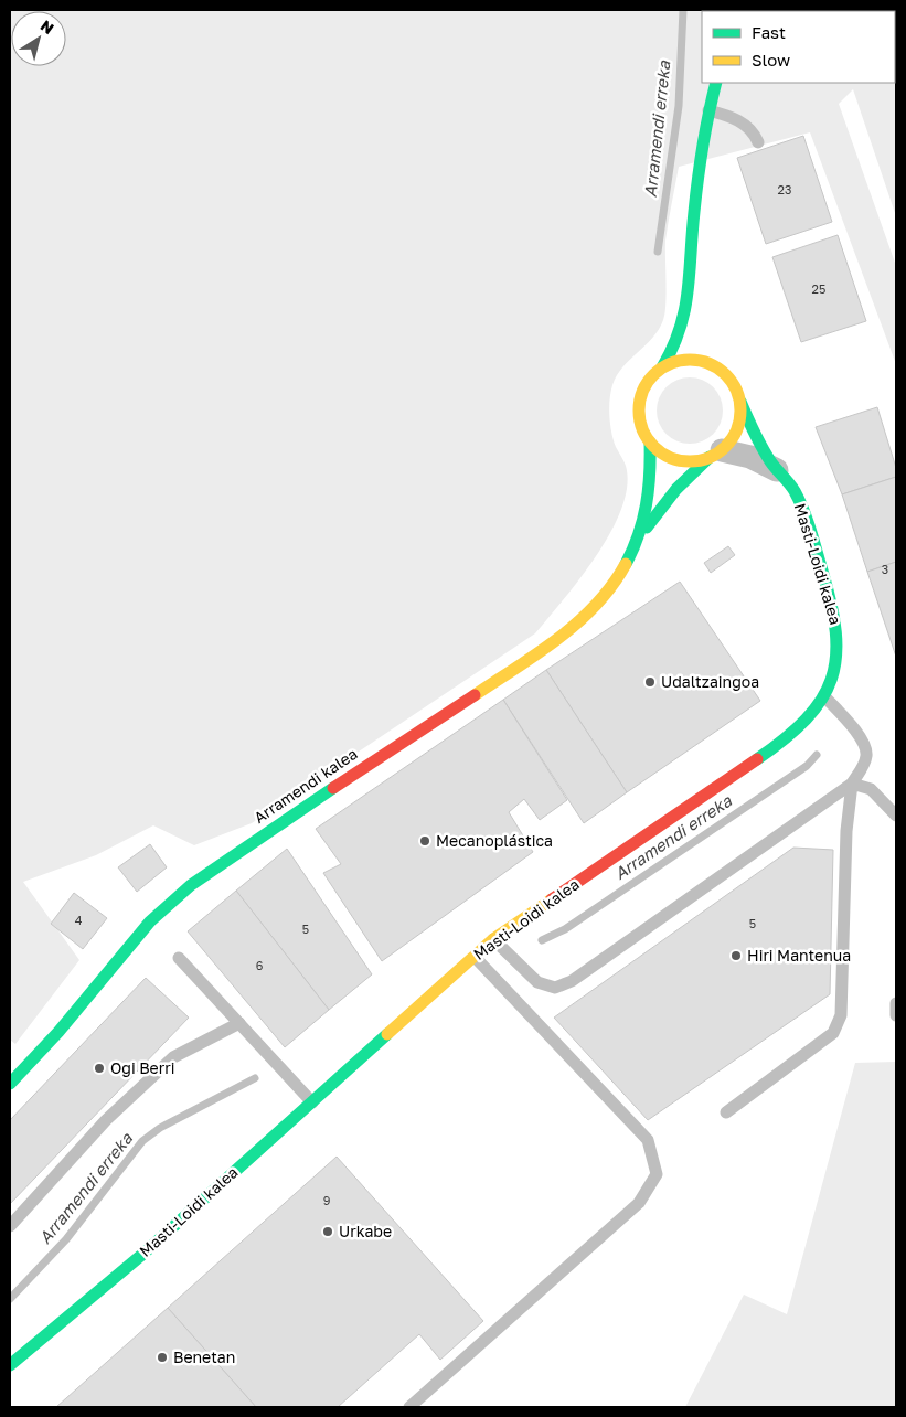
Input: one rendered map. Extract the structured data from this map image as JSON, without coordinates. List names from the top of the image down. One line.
{"streets":{"street":["Masti-Loidi kalea","Arramendi kalea"]},"crossings":[["Masti-Loidi kalea","Arramendi kalea"]],"water":["Arramendi erreka"],"places":["Udaltzaingoa","Mecanoplástica","Hiri Mantenua","Ogi Berri","Urkabe","Benetan"],"house_numbers":["23","25","3","4","5","5","6","9"],"legend":["Fast","Slow"],"north":"top right"}
